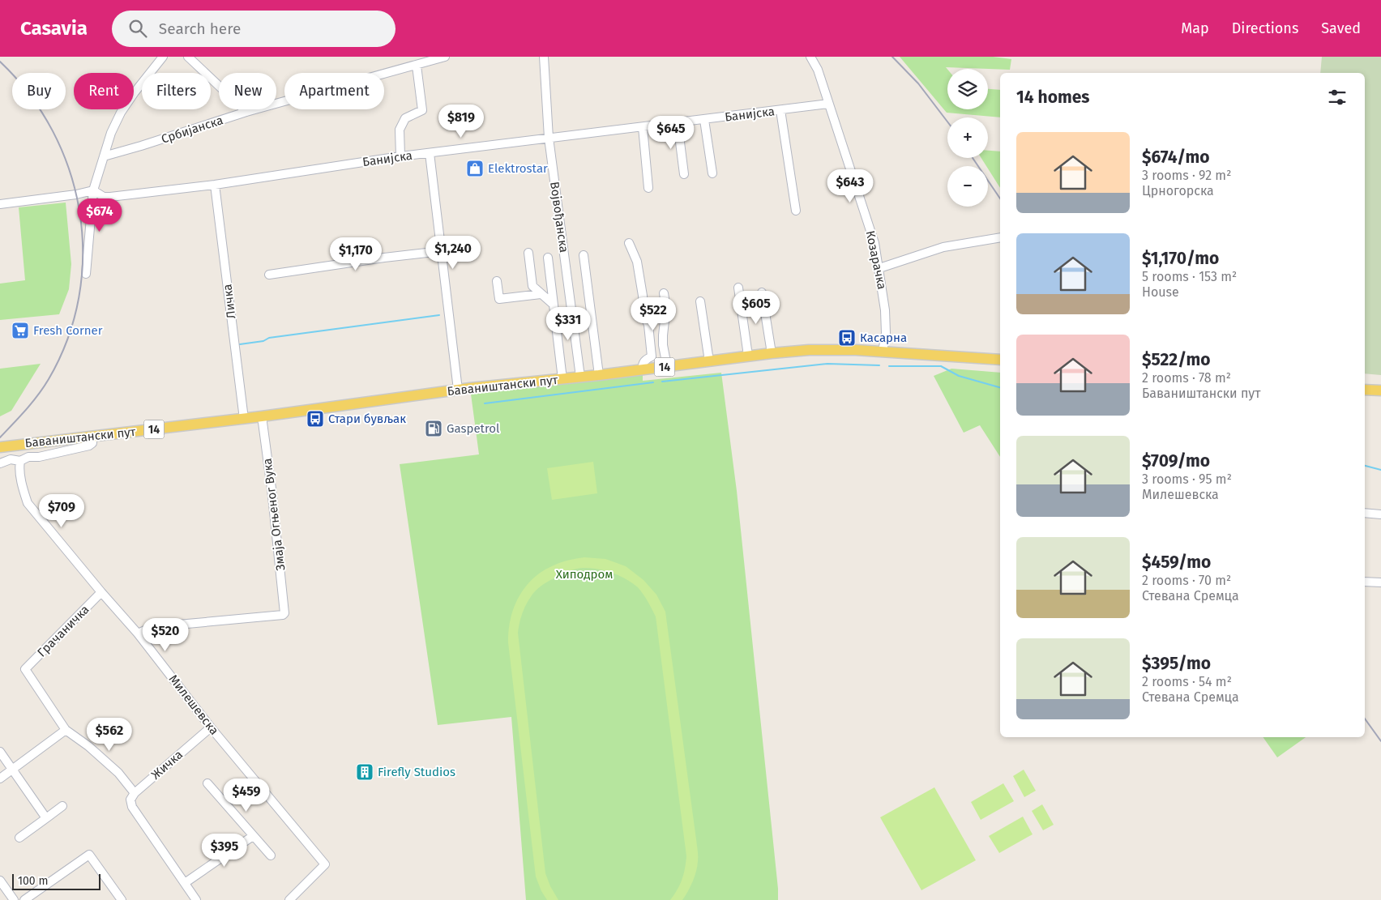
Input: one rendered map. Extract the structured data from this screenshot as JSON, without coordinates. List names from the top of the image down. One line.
{"streets":{"main road":["14","Баваништански пут"],"street":["Банијска","Србијанска","Војвођанска","Козарачка","Личка","Змаја Огњеног Вука","Грачаничка","Милешевска","Жичка"]},"crossings":[["Банијска","Војвођанска"],["Банијска","Козарачка"],["Банијска","Личка"],["Војвођанска","Баваништански пут"],["Козарачка","Баваништански пут"],["Личка","Баваништански пут"],["Баваништански пут","Змаја Огњеног Вука"],["Змаја Огњеног Вука","Милешевска"],["Грачаничка","Милешевска"],["Милешевска","Жичка"]],"parks":["Хиподром"],"places":{"shop":["Elektrostar"],"supermarket":["Fresh Corner"],"bus stop":["Касарна","Стари бувљак"],"fuel station":["Gaspetrol"],"building":["Firefly Studios"]},"scale_bar":"100 m","page":{"header":"Casavia","search":"Search here","nav":["Map","Directions","Saved"],"map_buttons":["+","−"],"chip":["Buy","Rent","Filters","New","Apartment"],"heading":"14 homes","price":["$819","$645","$643","$674","$1,240","$1,170","$605","$522","$331","$709","$520","$562","$459","$395"],"list":[{"name":"$674/mo","note":"3 rooms · 92 m² · Црногорска"},{"name":"$1,170/mo","note":"5 rooms · 153 m² · House"},{"name":"$522/mo","note":"2 rooms · 78 m² · Баваништански пут"},{"name":"$709/mo","note":"3 rooms · 95 m² · Милешевска"},{"name":"$459/mo","note":"2 rooms · 70 m² · Стевана Сремца"},{"name":"$395/mo","note":"2 rooms · 54 m² · Стевана Сремца"}],"scale":"100 m"}}
